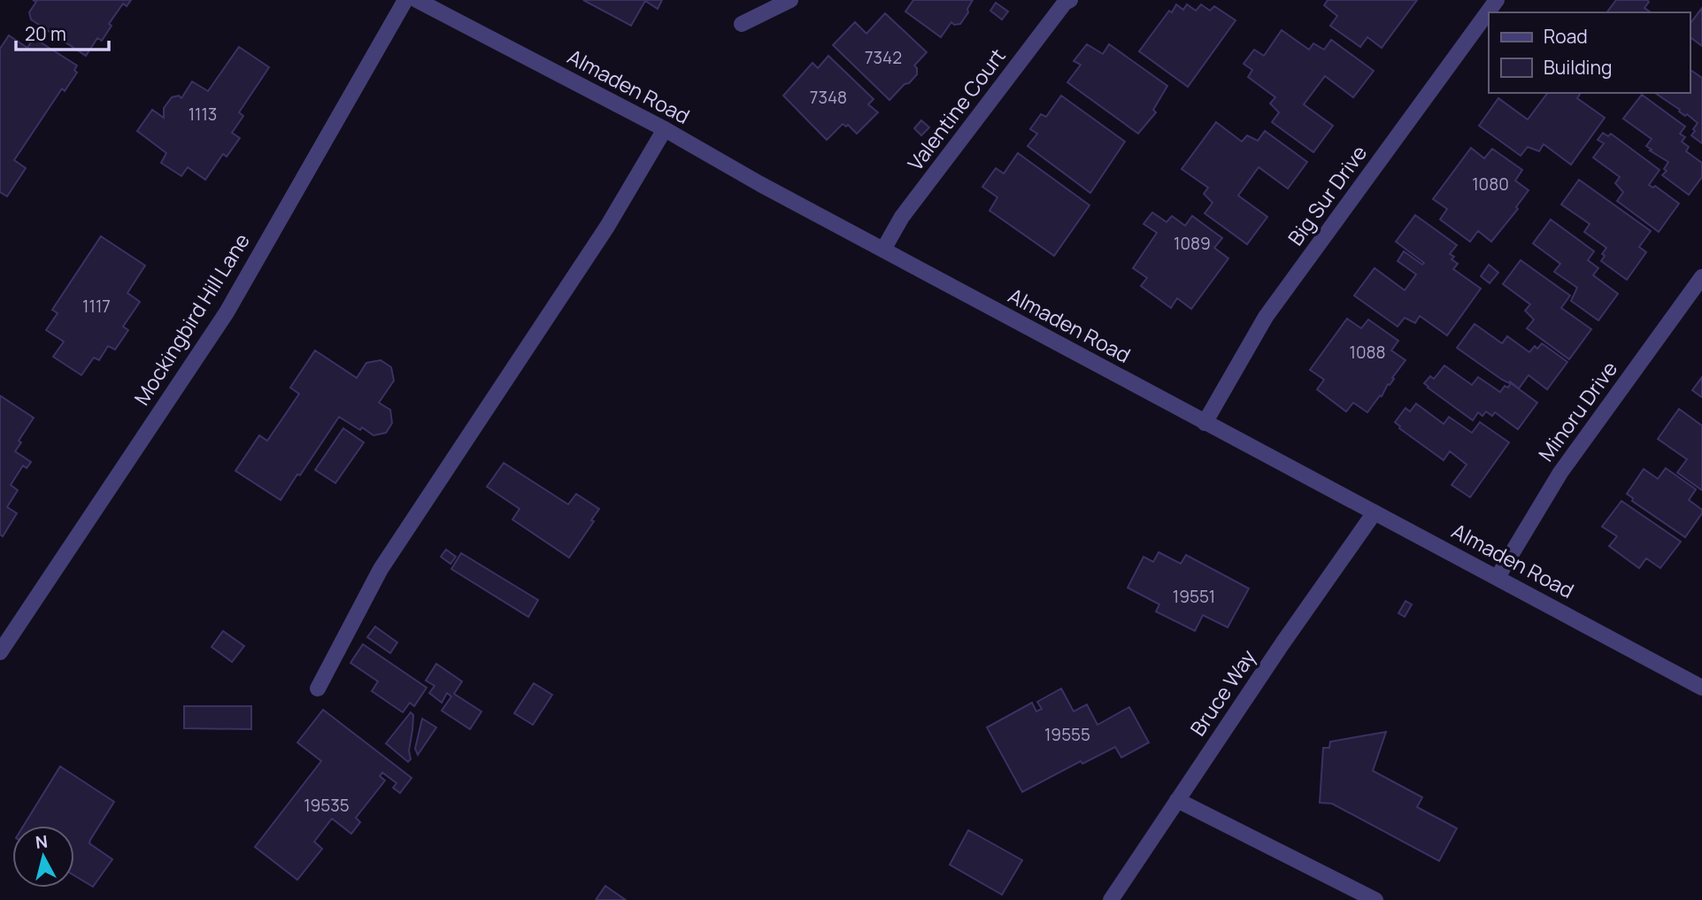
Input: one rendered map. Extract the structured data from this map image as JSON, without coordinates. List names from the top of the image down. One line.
{"streets":{"street":["Almaden Road","Valentine Court","Big Sur Drive","Mockingbird Hill Lane","Minoru Drive","Bruce Way"]},"crossings":[["Almaden Road","Valentine Court"],["Almaden Road","Big Sur Drive"],["Almaden Road","Minoru Drive"],["Almaden Road","Bruce Way"]],"house_numbers":["7342","7348","1113","1080","1089","1117","1088","19551","19555","19535"],"legend":["Road","Building"],"scale_bar":"20 m","north":"top"}
